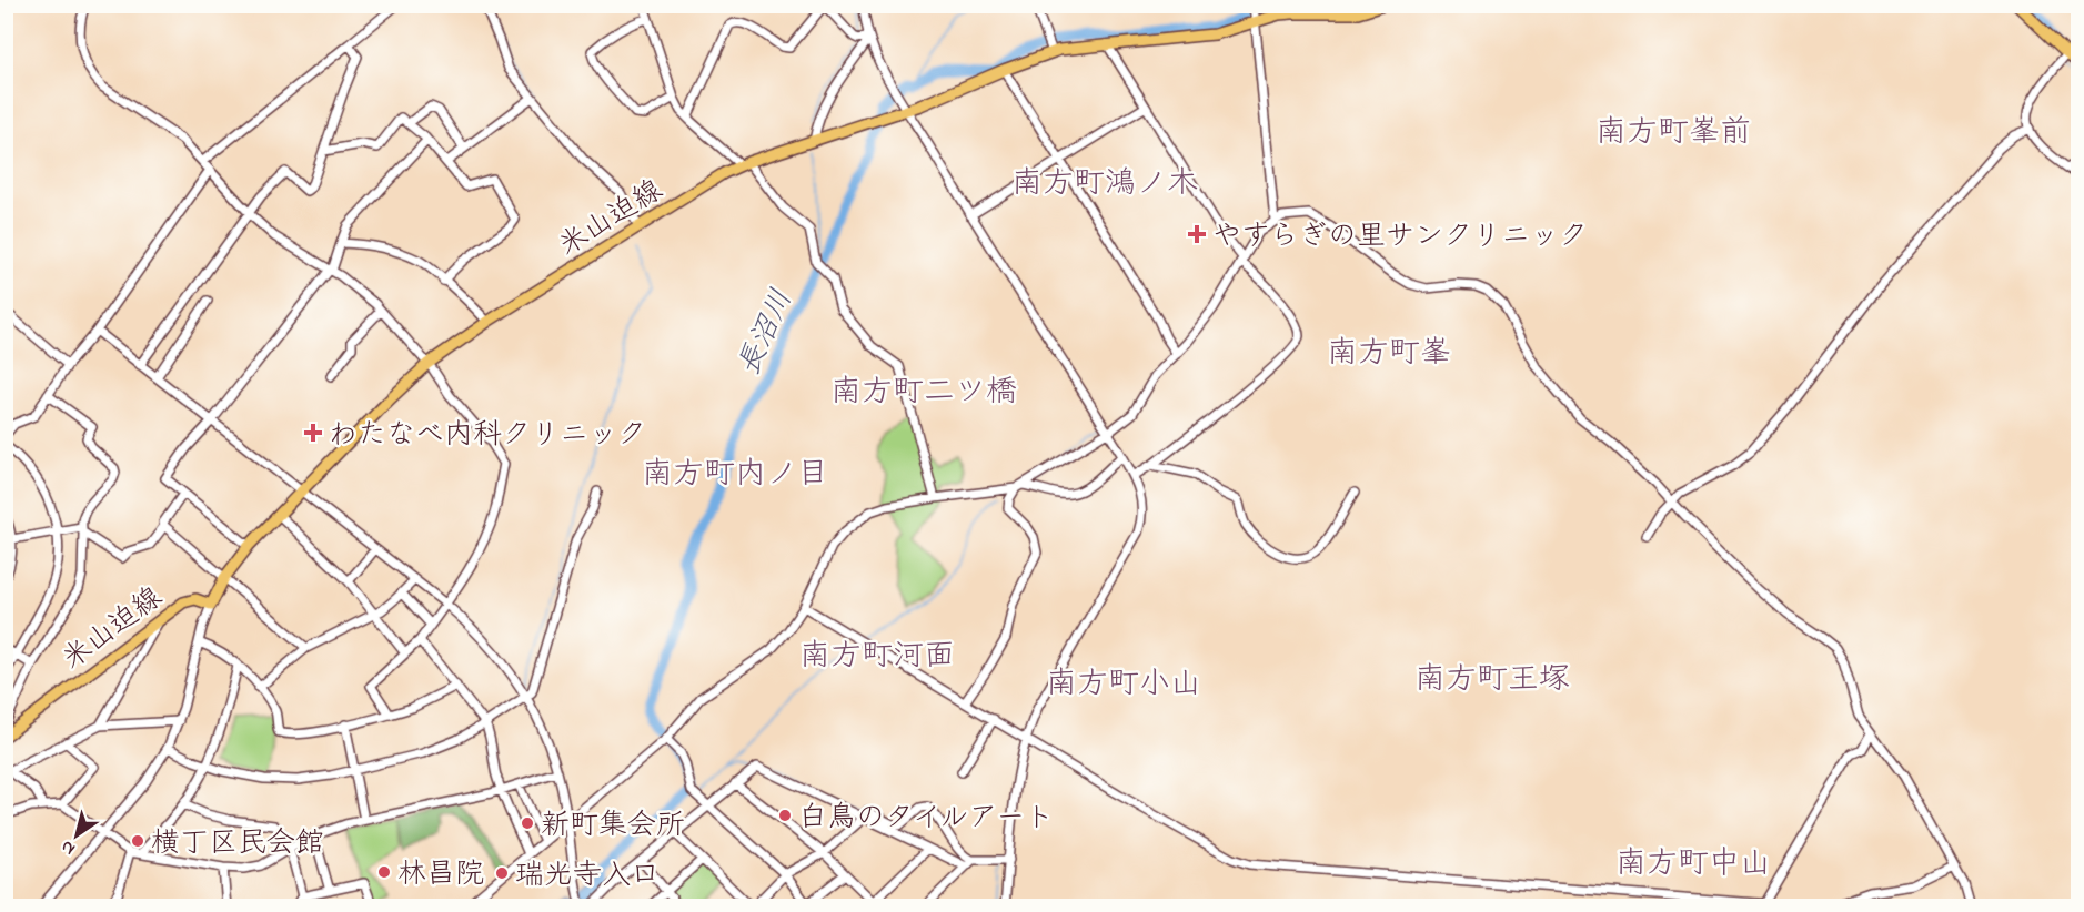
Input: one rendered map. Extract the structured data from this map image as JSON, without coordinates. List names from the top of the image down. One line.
{"streets":{"main road":["米山迫線"]},"districts":["南方町峯前","南方町鴻ノ木","南方町峯","南方町二ツ橋","南方町内ノ目","南方町河面","南方町王塚","南方町小山","南方町中山"],"water":["長沼川"],"places":{"health":["やすらぎの里サンクリニック","わたなべ内科クリニック"],"other":["白鳥のタイルアート","新町集会所","横丁区民会館","林昌院","瑞光寺入口"]},"north":"bottom left"}
